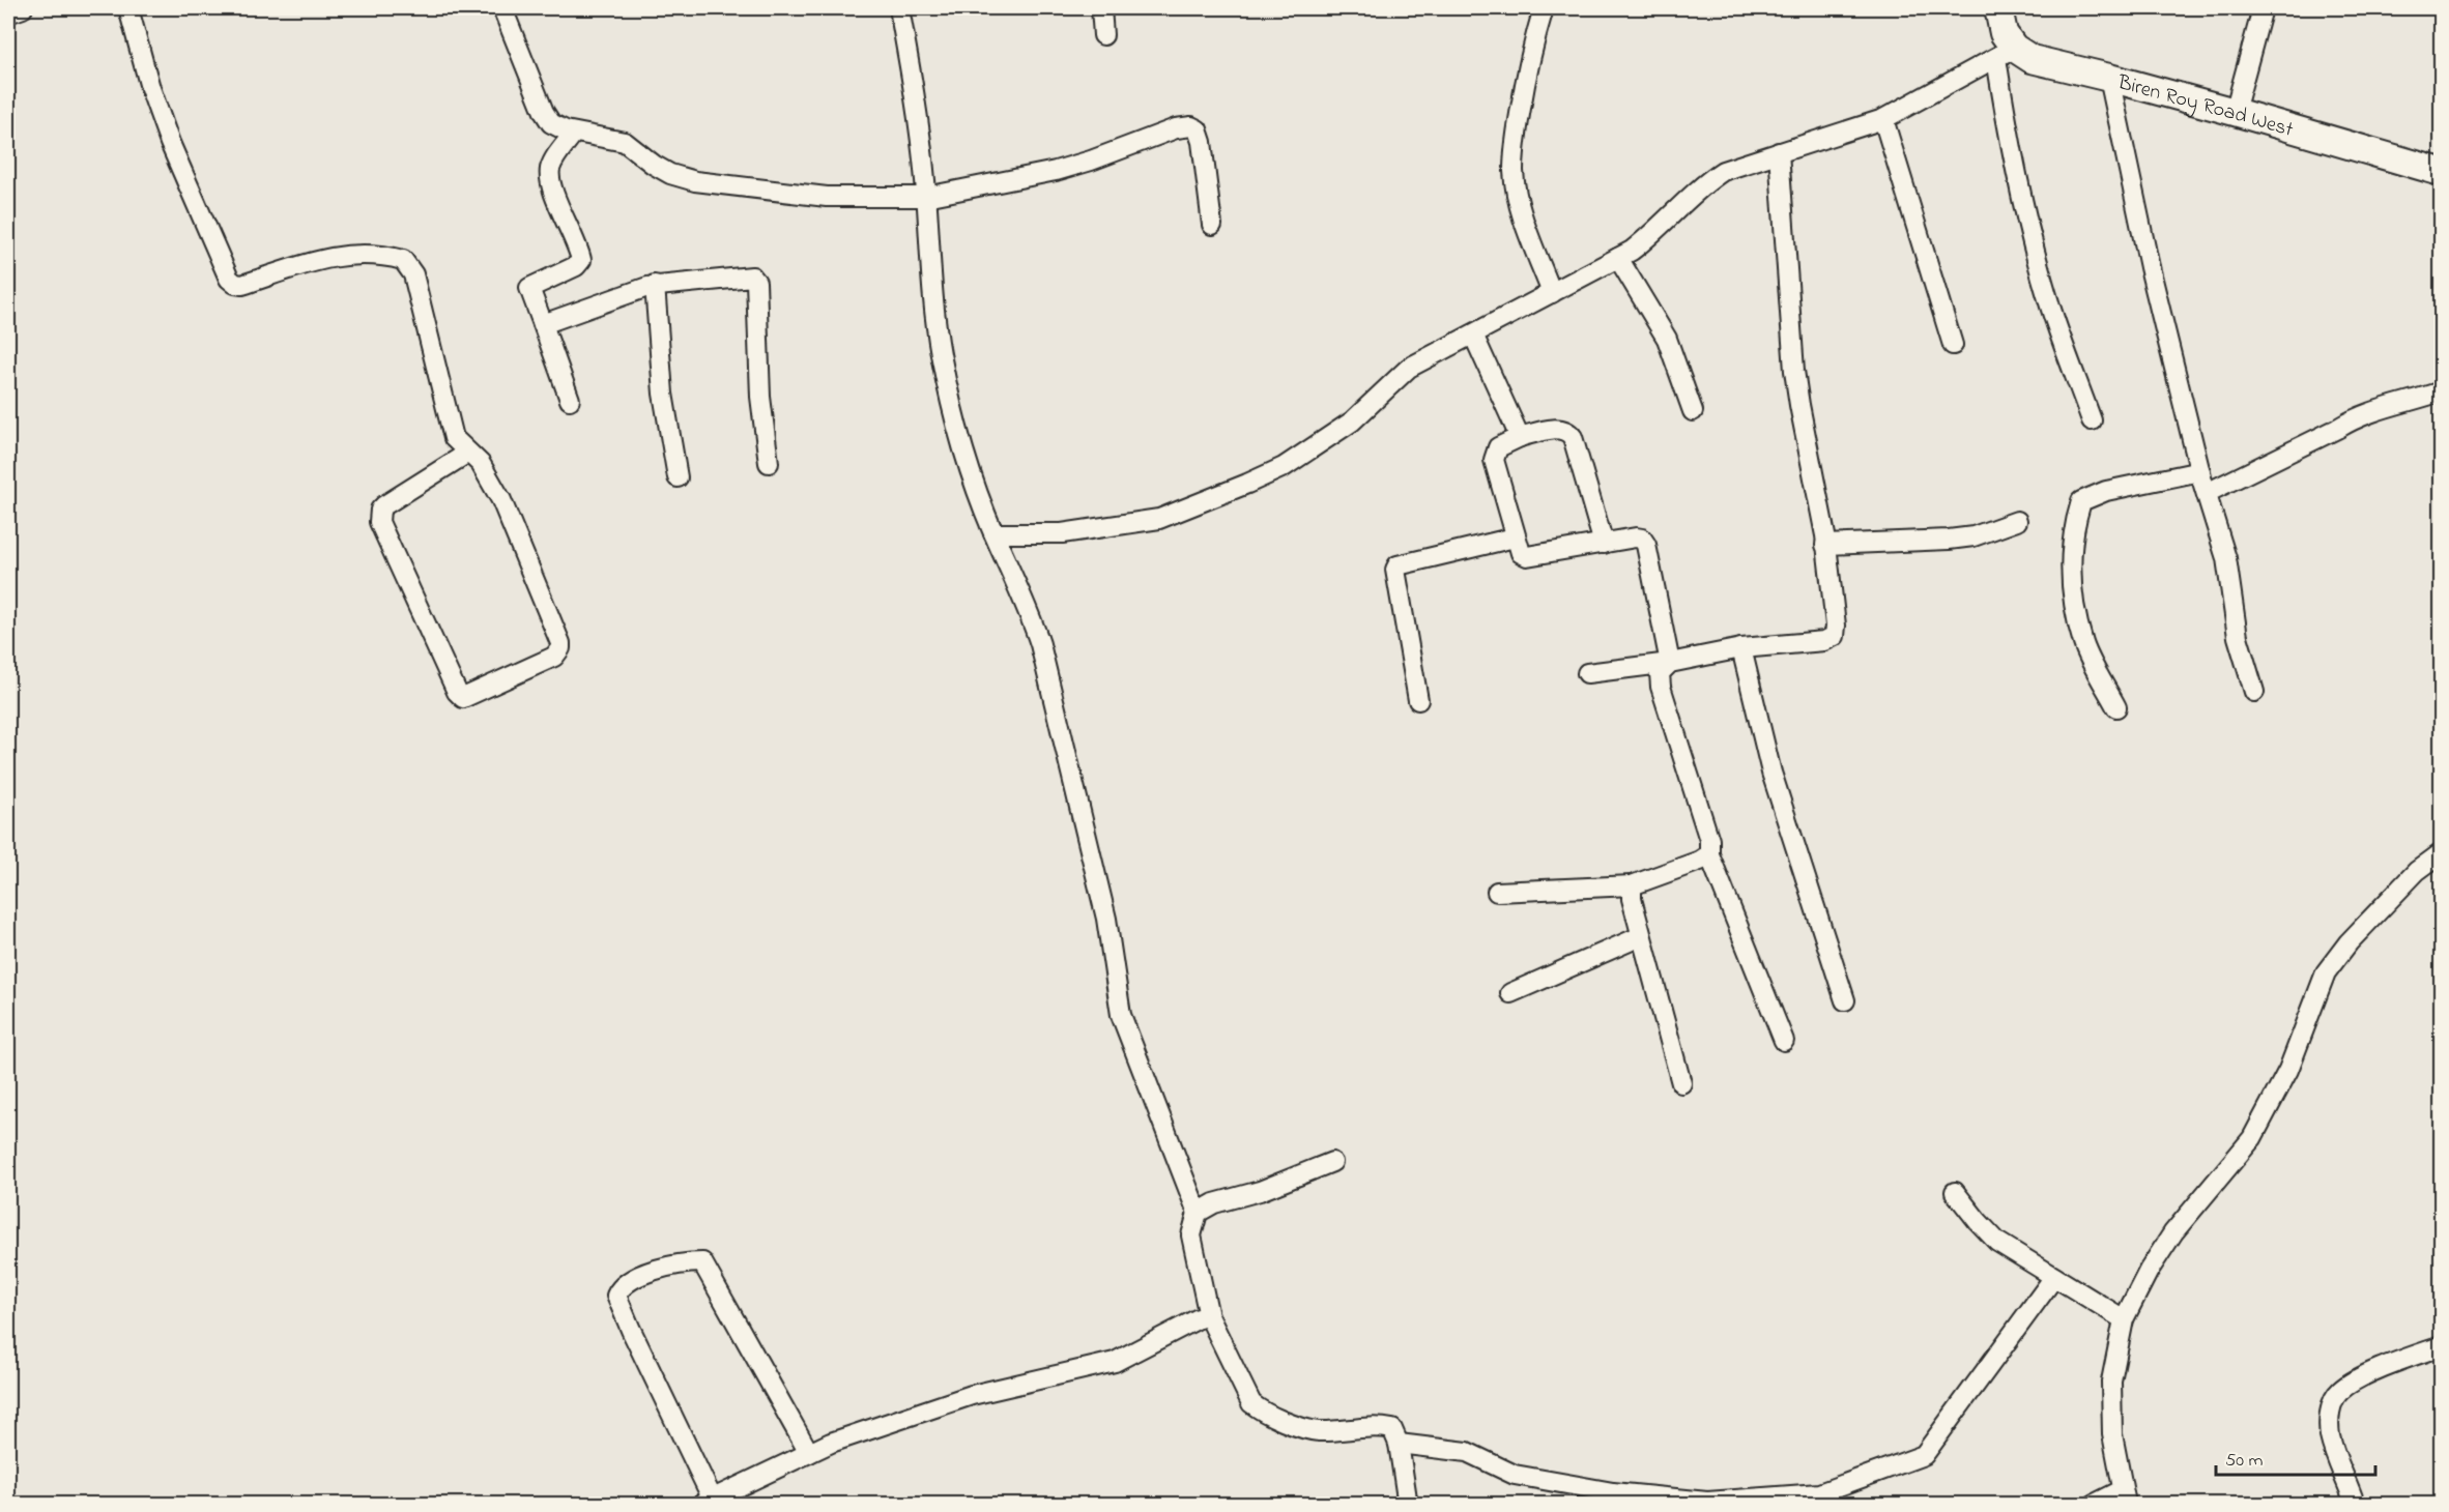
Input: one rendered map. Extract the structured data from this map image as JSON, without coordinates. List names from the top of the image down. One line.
{"streets":{"main road":["Biren Roy Road West"]},"scale_bar":"50 m"}
